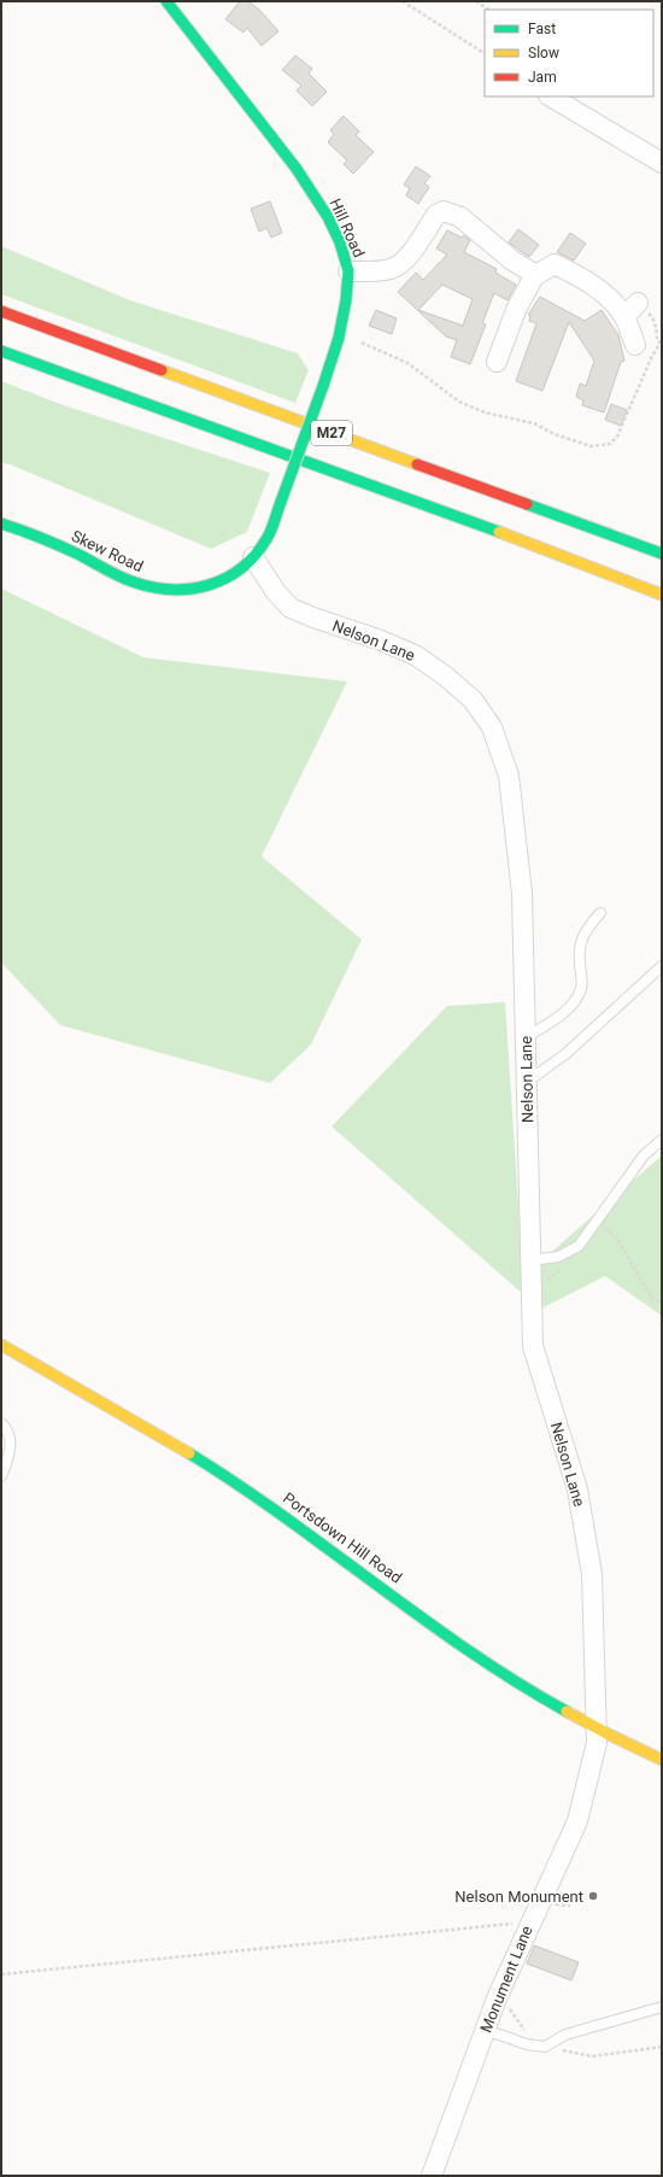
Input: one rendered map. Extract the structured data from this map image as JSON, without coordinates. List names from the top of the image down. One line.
{"streets":{"main road":["Hill Road","M27","Skew Road","Portsdown Hill Road"],"street":["Nelson Lane","Monument Lane"]},"crossings":[["Hill Road","Skew Road"],["Hill Road","Nelson Lane"],["Skew Road","Nelson Lane"],["Nelson Lane","Portsdown Hill Road"],["Nelson Lane","Monument Lane"],["Portsdown Hill Road","Monument Lane"]],"places":["Nelson Monument"],"legend":["Fast","Slow","Jam"]}
